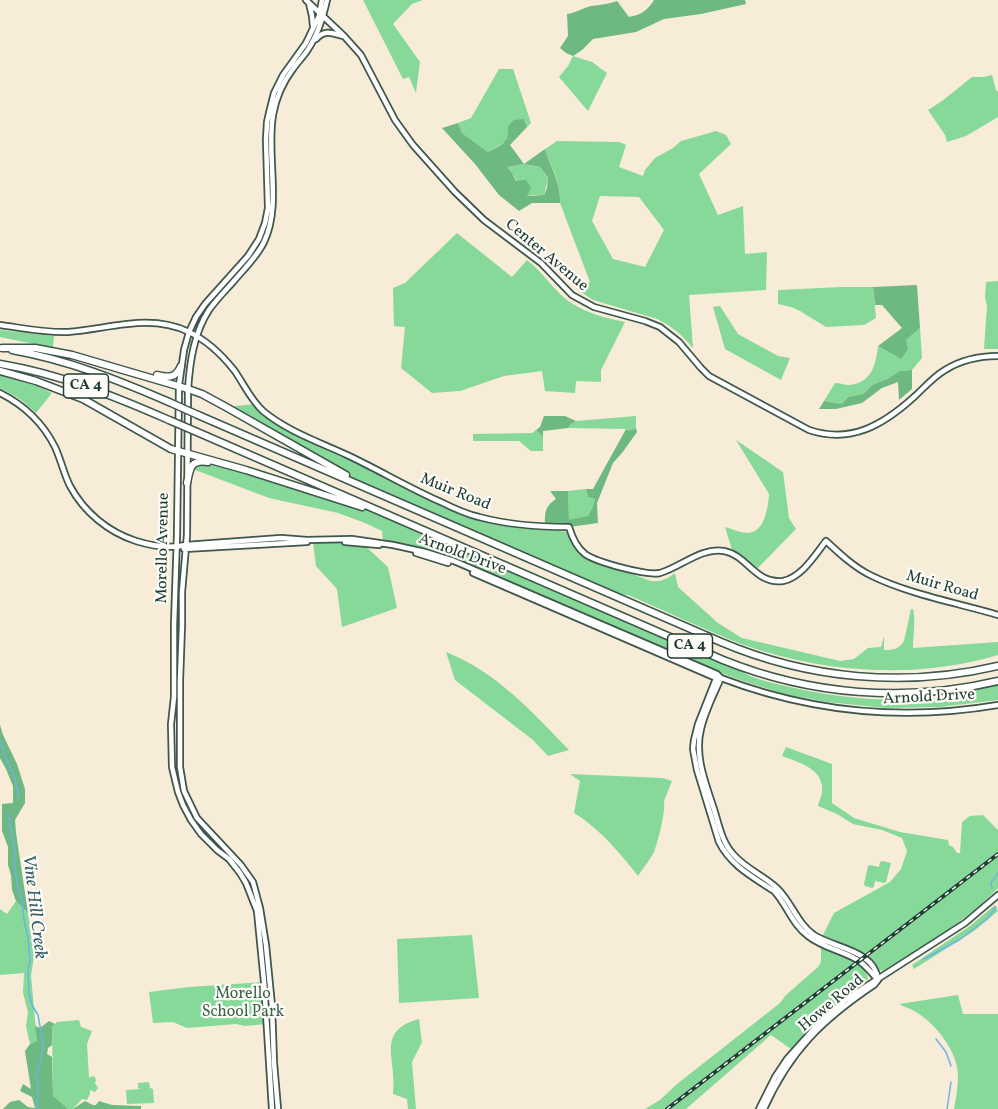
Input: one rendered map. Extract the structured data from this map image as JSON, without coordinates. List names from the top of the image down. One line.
{"streets":{"highway":["CA 4"],"street":["Center Avenue","Muir Road","Morello Avenue","Arnold Drive","Howe Road"]},"crossings":[["Center Avenue","Morello Avenue"],["Muir Road","Morello Avenue"],["Morello Avenue","Arnold Drive"]],"water":["Vine Hill Creek"],"parks":["Morello School Park"]}
